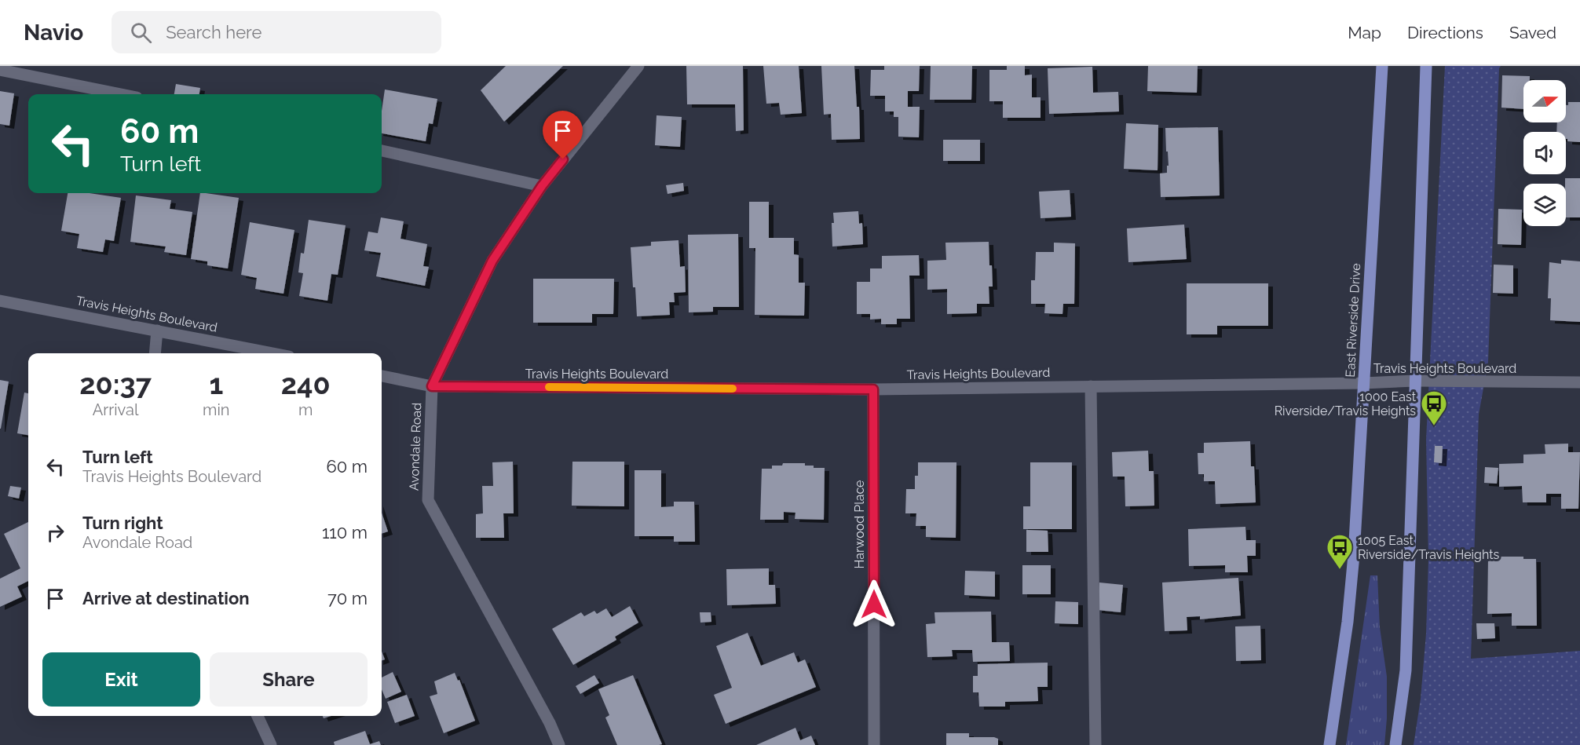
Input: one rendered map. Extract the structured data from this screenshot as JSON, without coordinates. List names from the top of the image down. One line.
{"streets":{"main road":["East Riverside Drive"],"street":["Travis Heights Boulevard","Avondale Road","Harwood Place"]},"crossings":[["Travis Heights Boulevard","East Riverside Drive"],["Travis Heights Boulevard","Avondale Road"],["Travis Heights Boulevard","Harwood Place"]],"places":{"bus stop":["1000 East Riverside/Travis Heights","1005 East Riverside/Travis Heights"]},"north":"right","page":{"header":"Navio","search":"Search here","nav":["Map","Directions","Saved"],"turn":["60 m","Turn left"],"eta":["20:37","Arrival","1","min","240","m"],"list":[{"name":"Turn left","note":"Travis Heights Boulevard","value":"60 m"},{"name":"Turn right","note":"Avondale Road","value":"110 m"},{"name":"Arrive at destination","value":"70 m"}],"buttons":["Exit","Share"]}}
